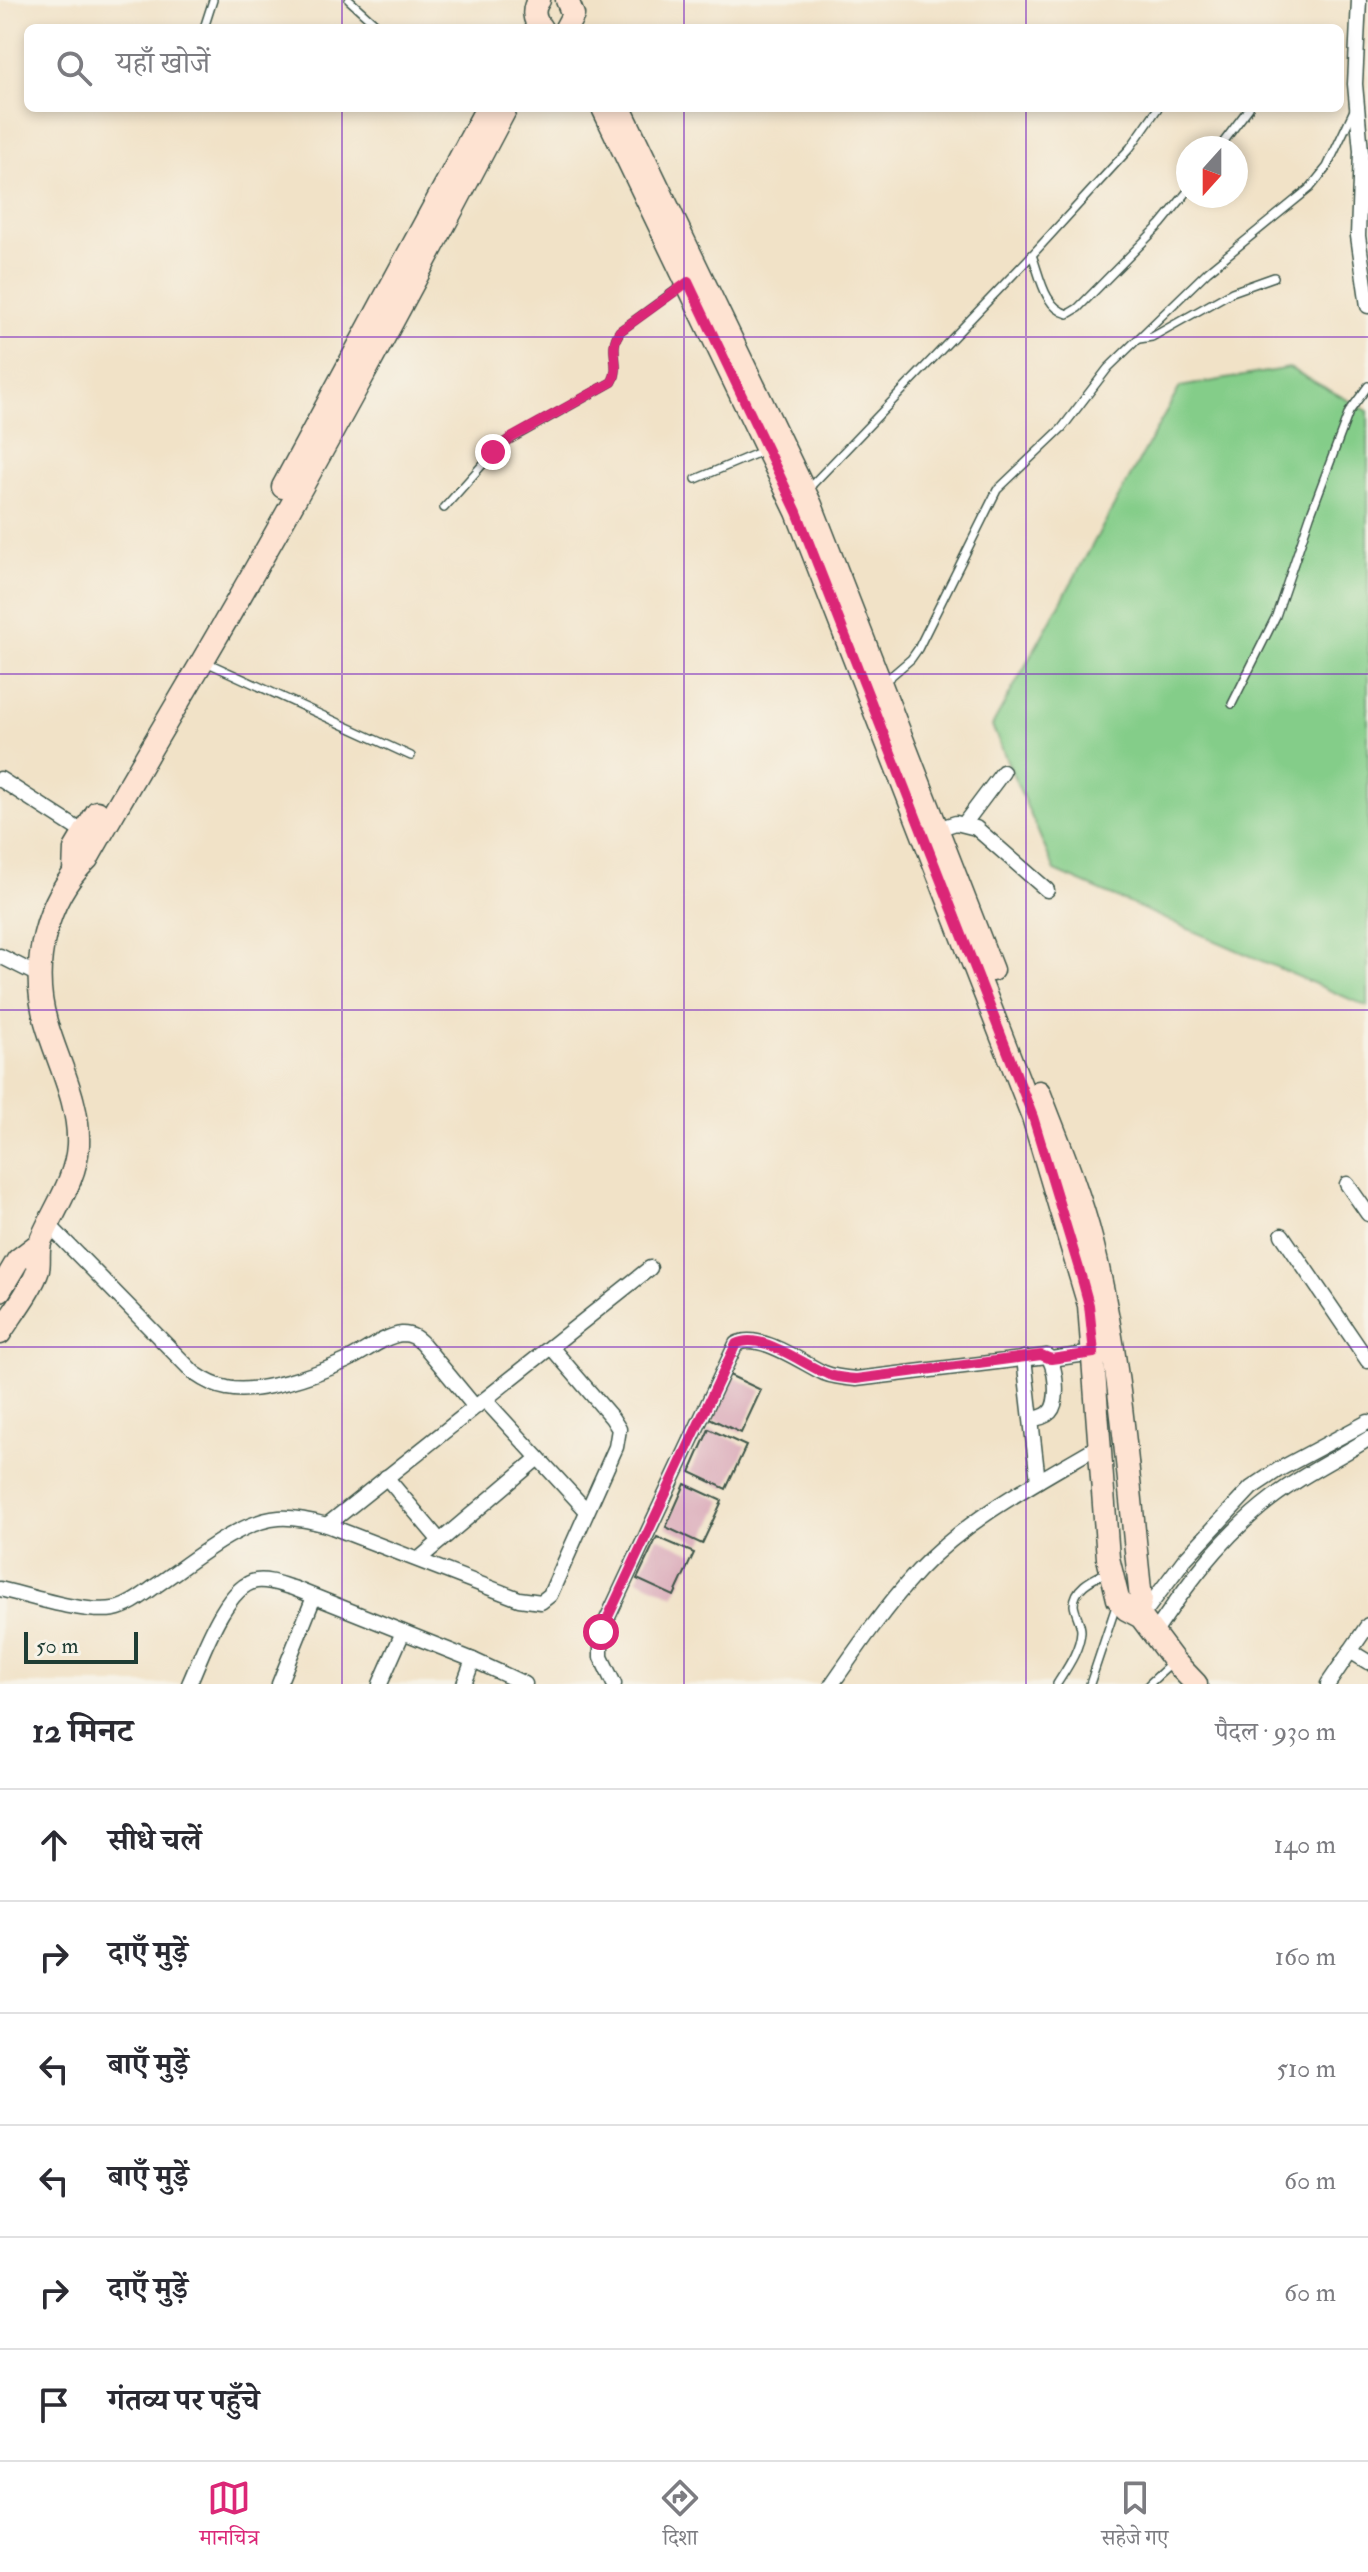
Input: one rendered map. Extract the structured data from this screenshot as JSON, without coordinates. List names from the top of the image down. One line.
{"scale_bar":"50 m","north":"bottom","page":{"search":"यहाँ खोजें","scale":"50 m","heading":["12 मिनट","पैदल · 930 m"],"list":[["सीधे चलें","140 m"],["दाएँ मुड़ें","160 m"],["बाएँ मुड़ें","510 m"],["बाएँ मुड़ें","60 m"],["दाएँ मुड़ें","60 m"],"गंतव्य पर पहुँचे"],"nav":["मानचित्र","दिशा","सहेजे गए"]}}
